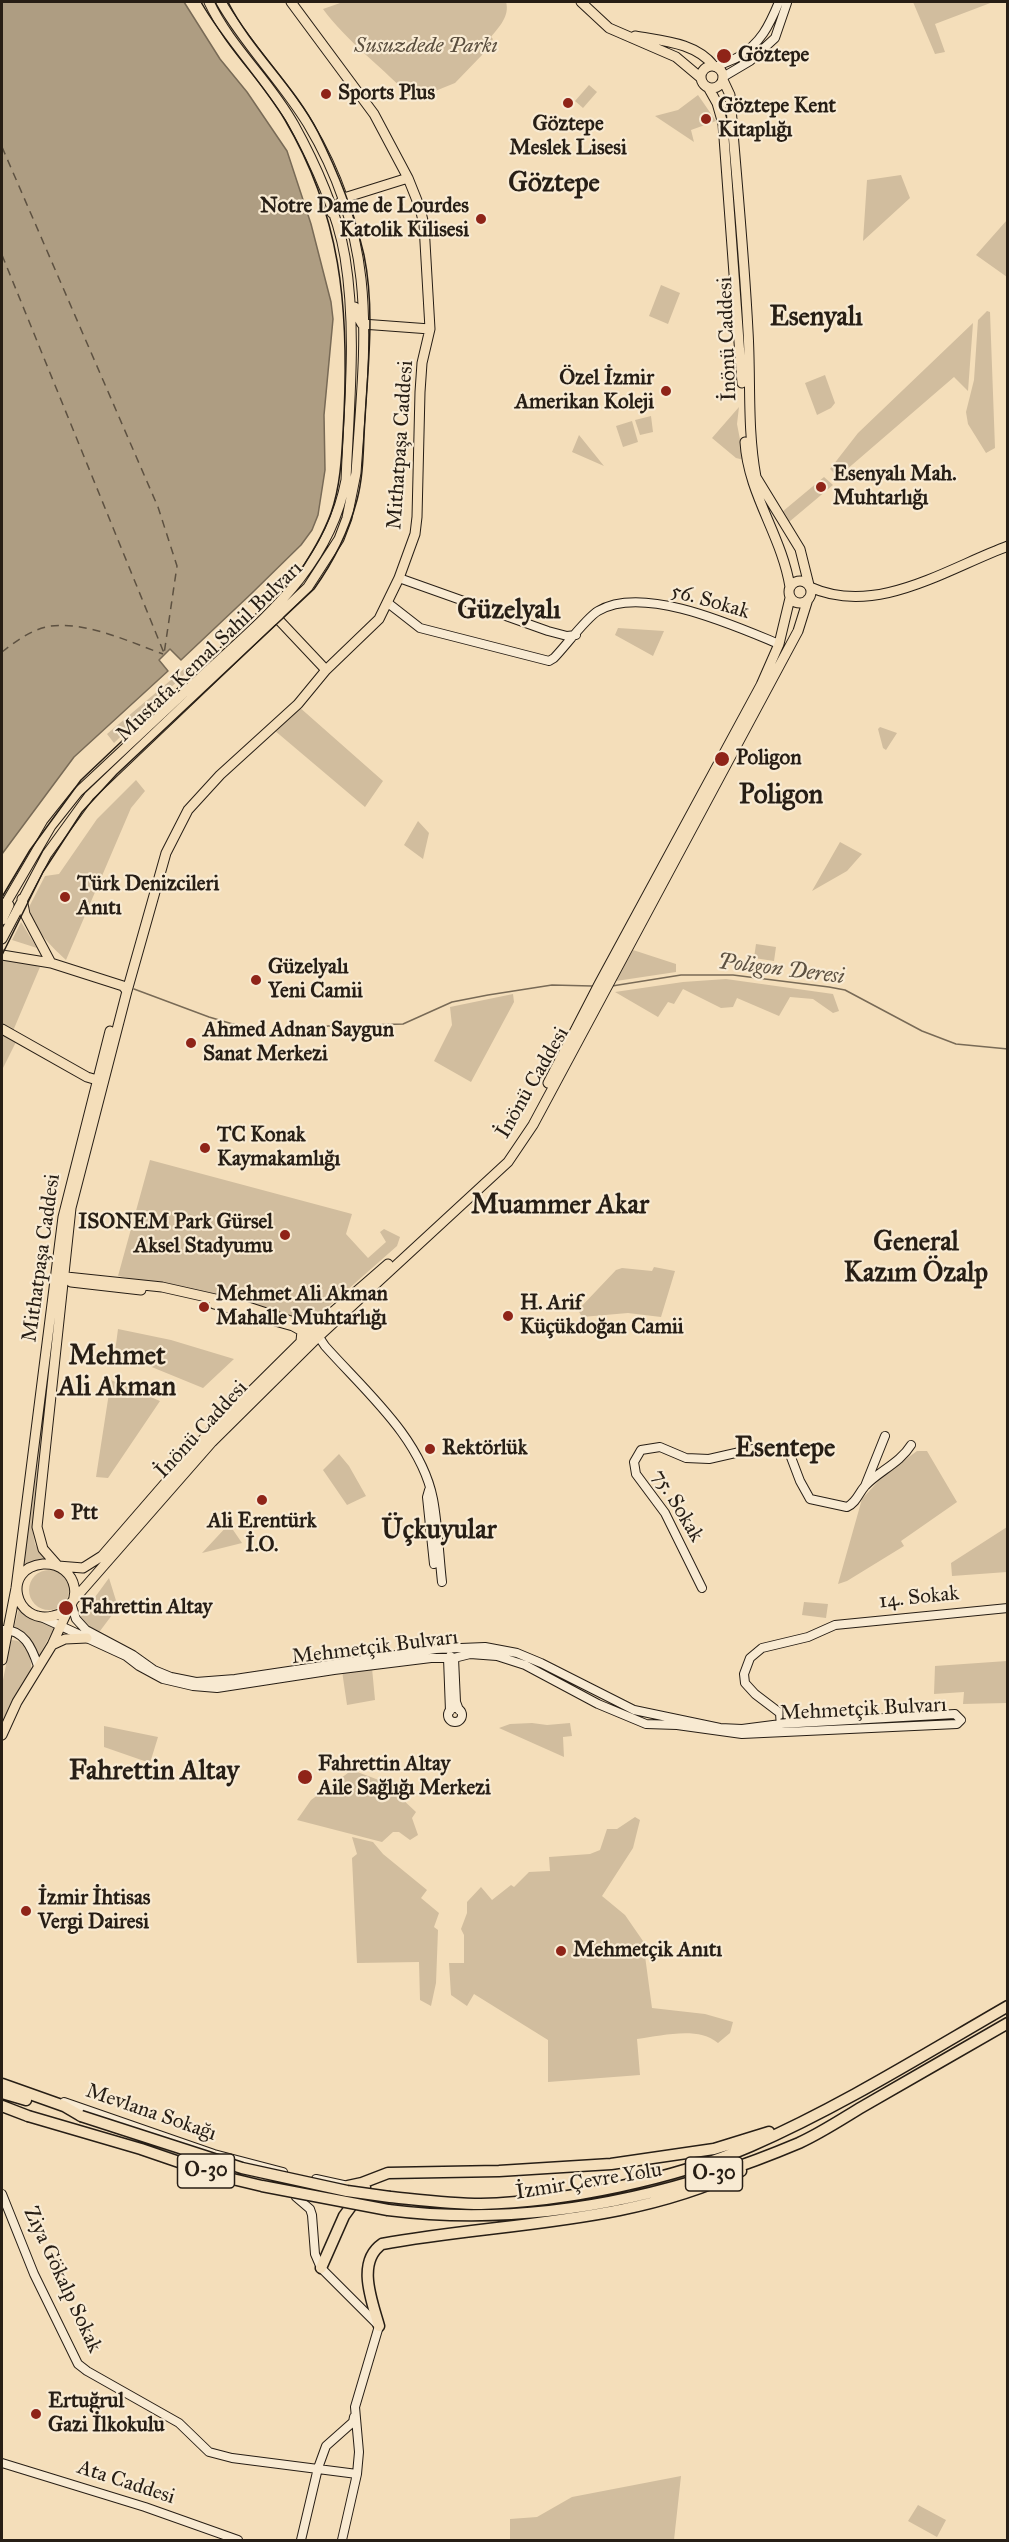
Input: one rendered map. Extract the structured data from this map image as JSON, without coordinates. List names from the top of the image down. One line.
{"streets":{"highway":["O-30","İzmir Çevre Yolu"],"main road":["İnönü Caddesi","Mithatpaşa Caddesi","56. Sokak","Mustafa Kemal Sahil Bulvarı","75. Sokak","14. Sokak","Mehmetçik Bulvarı","Mevlana Sokağı","Ziya Gökalp Sokak","Ata Caddesi"]},"crossings":[["İnönü Caddesi","Mithatpaşa Caddesi"],["İnönü Caddesi","56. Sokak"],["İnönü Caddesi","Mehmetçik Bulvarı"],["Mithatpaşa Caddesi","56. Sokak"],["Mithatpaşa Caddesi","Mehmetçik Bulvarı"],["14. Sokak","Mehmetçik Bulvarı"],["Mevlana Sokağı","O-30"],["O-30","İzmir Çevre Yolu"]],"districts":["Göztepe","Esenyalı","Güzelyalı","Poligon","Muammer Akar","General Kazım Özalp","Mehmet Ali Akman","Esentepe","Üçkuyular","Fahrettin Altay"],"water":["Poligon Deresi"],"parks":["Susuzdede Parkı"],"places":["Göztepe","Sports Plus","Göztepe Meslek Lisesi","Göztepe Kent Kitaplığı","Notre Dame de Lourdes Katolik Kilisesi","Özel İzmir Amerikan Koleji","Esenyalı Mah. Muhtarlığı","Poligon","Türk Denizcileri Anıtı","Güzelyalı Yeni Camii","Ahmed Adnan Saygun Sanat Merkezi","TC Konak Kaymakamlığı","ISONEM Park Gürsel Aksel Stadyumu","Mehmet Ali Akman Mahalle Muhtarlığı","H. Arif Küçükdoğan Camii","Rektörlük","Ali Erentürk İ.O.","Ptt","Fahrettin Altay","Fahrettin Altay Aile Sağlığı Merkezi","İzmir İhtisas Vergi Dairesi","Mehmetçik Anıtı","Ertuğrul Gazi İlkokulu"]}
